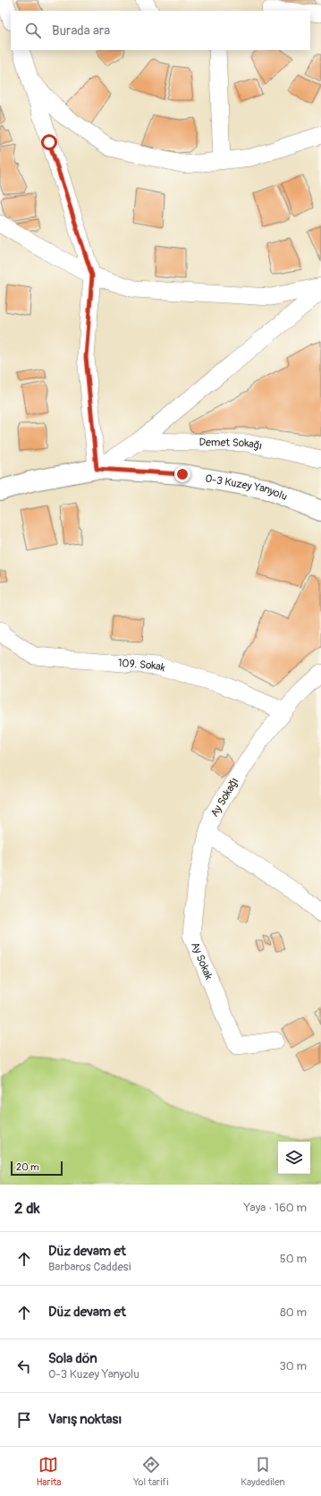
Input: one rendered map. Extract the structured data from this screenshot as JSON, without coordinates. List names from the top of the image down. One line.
{"streets":{"main road":["O-3 Kuzey Yanyolu"],"street":["Demet Sokağı","109. Sokak","Ay Sokağı","Ay Sokak"]},"crossings":[["109. Sokak","Ay Sokağı"],["Ay Sokağı","Ay Sokak"]],"scale_bar":"20 m","page":{"search":"Burada ara","scale":"20 m","heading":["2 dk","Yaya · 160 m"],"list":[["Düz devam et","Barbaros Caddesi","50 m"],["Düz devam et","80 m"],["Sola dön","O-3 Kuzey Yanyolu","30 m"],"Varış noktası"],"nav":["Harita","Yol tarifi","Kaydedilen"]}}
